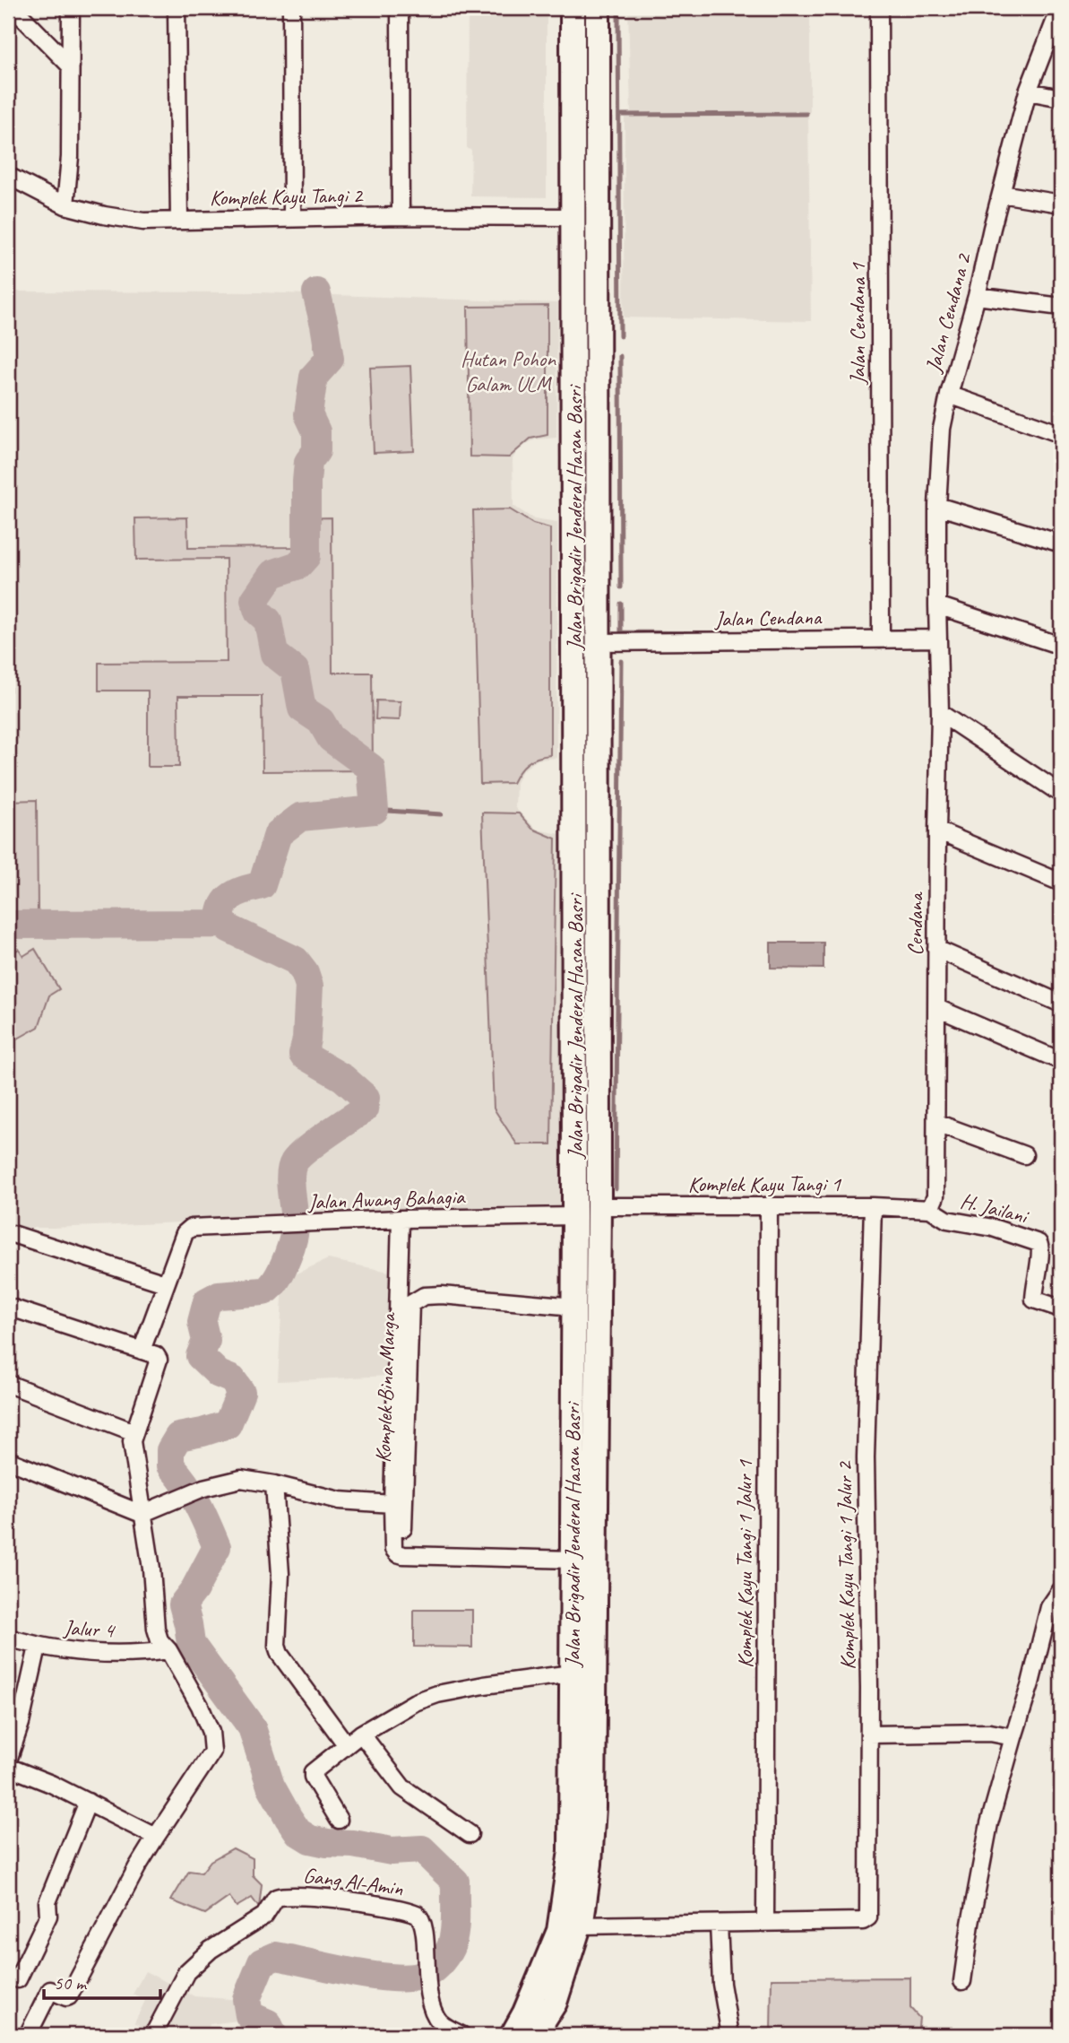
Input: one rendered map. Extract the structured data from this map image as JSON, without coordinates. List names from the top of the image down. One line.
{"streets":{"highway":["Jalan Brigadir Jenderal Hasan Basri"],"street":["Komplek Kayu Tangi 2","Jalan Cendana 2","Jalan Cendana 1","Jalan Cendana","Cendana","Komplek Kayu Tangi 1","Jalan Awang Bahagia","H. Jailani","Komplek Bina Marga","Komplek Kayu Tangi 1 Jalur 1","Komplek Kayu Tangi 1 Jalur 2","Jalur 4","Gang Al-Amin"]},"crossings":[["Komplek Kayu Tangi 2","Jalan Brigadir Jenderal Hasan Basri"],["Jalan Cendana 2","Jalan Cendana"],["Jalan Cendana 2","Cendana"],["Jalan Cendana 1","Jalan Cendana"],["Jalan Brigadir Jenderal Hasan Basri","Jalan Cendana"],["Jalan Brigadir Jenderal Hasan Basri","Komplek Kayu Tangi 1"],["Jalan Brigadir Jenderal Hasan Basri","Jalan Awang Bahagia"],["Jalan Brigadir Jenderal Hasan Basri","Komplek Bina Marga"],["Jalan Cendana","Cendana"],["Cendana","Komplek Kayu Tangi 1"],["Cendana","H. Jailani"],["Komplek Kayu Tangi 1","H. Jailani"],["Komplek Kayu Tangi 1","Komplek Kayu Tangi 1 Jalur 1"],["Komplek Kayu Tangi 1","Komplek Kayu Tangi 1 Jalur 2"],["Komplek Kayu Tangi 1 Jalur 1","Komplek Kayu Tangi 1 Jalur 2"]],"parks":["Hutan Pohon Galam ULM"],"scale_bar":"50 m"}
